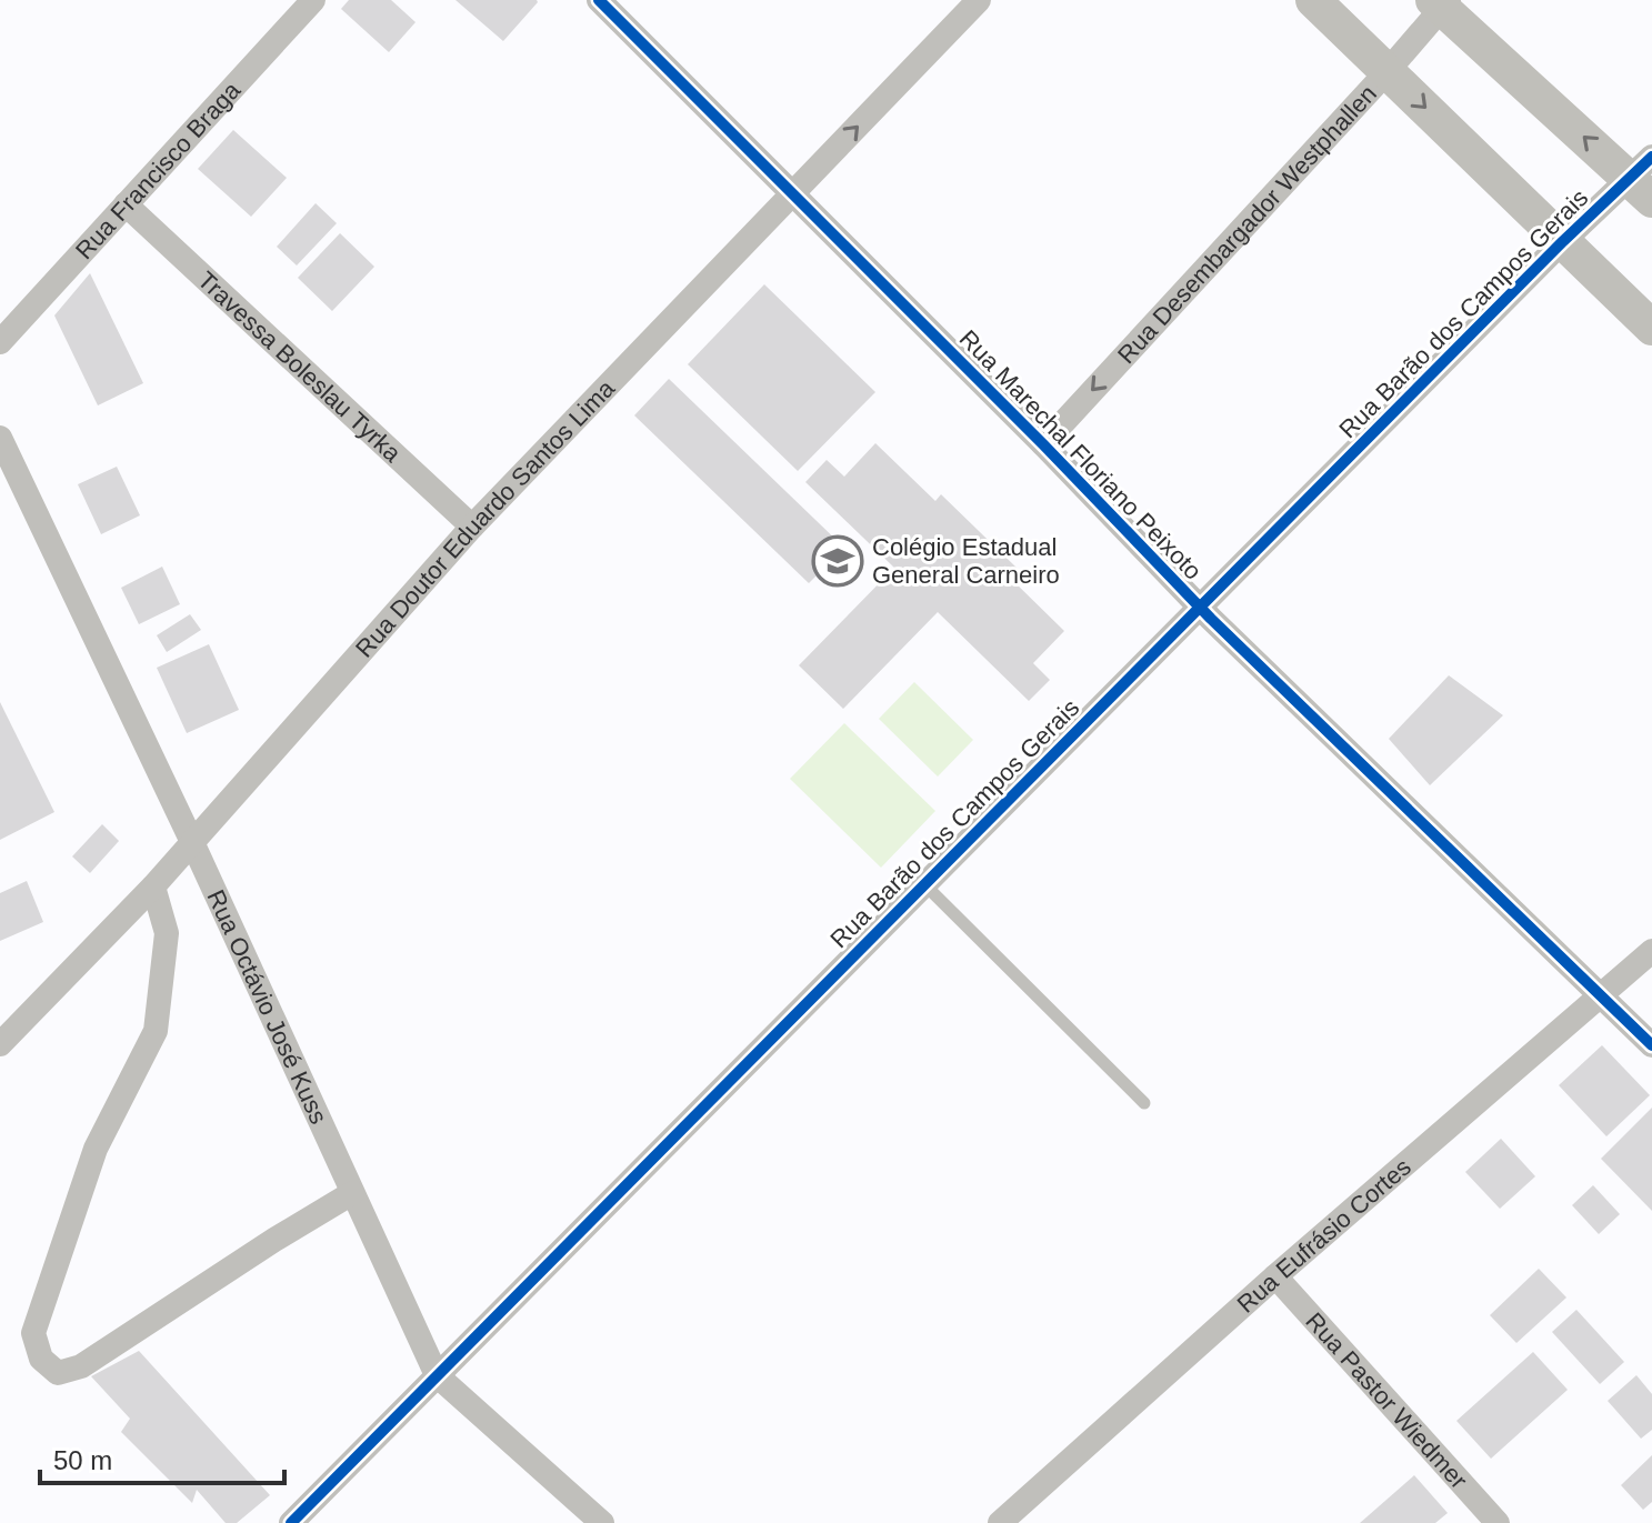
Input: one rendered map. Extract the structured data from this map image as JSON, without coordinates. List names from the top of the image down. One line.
{"streets":{"street":["Rua Francisco Braga","Rua Desembargador Westphallen","Rua Barão dos Campos Gerais","Travessa Boleslau Tyrka","Rua Marechal Floriano Peixoto","Rua Doutor Eduardo Santos Lima","Rua Octávio José Kuss","Rua Eufrásio Cortes","Rua Pastor Wiedmer"]},"crossings":[["Rua Francisco Braga","Travessa Boleslau Tyrka"],["Rua Desembargador Westphallen","Rua Marechal Floriano Peixoto"],["Rua Barão dos Campos Gerais","Rua Marechal Floriano Peixoto"],["Rua Barão dos Campos Gerais","Rua Octávio José Kuss"],["Travessa Boleslau Tyrka","Rua Doutor Eduardo Santos Lima"],["Rua Marechal Floriano Peixoto","Rua Doutor Eduardo Santos Lima"],["Rua Marechal Floriano Peixoto","Rua Eufrásio Cortes"],["Rua Doutor Eduardo Santos Lima","Rua Octávio José Kuss"],["Rua Eufrásio Cortes","Rua Pastor Wiedmer"]],"one_way":["Rua Desembargador Westphallen"],"places":{"school or university":["Colégio Estadual General Carneiro"]},"scale_bar":"50 m"}
